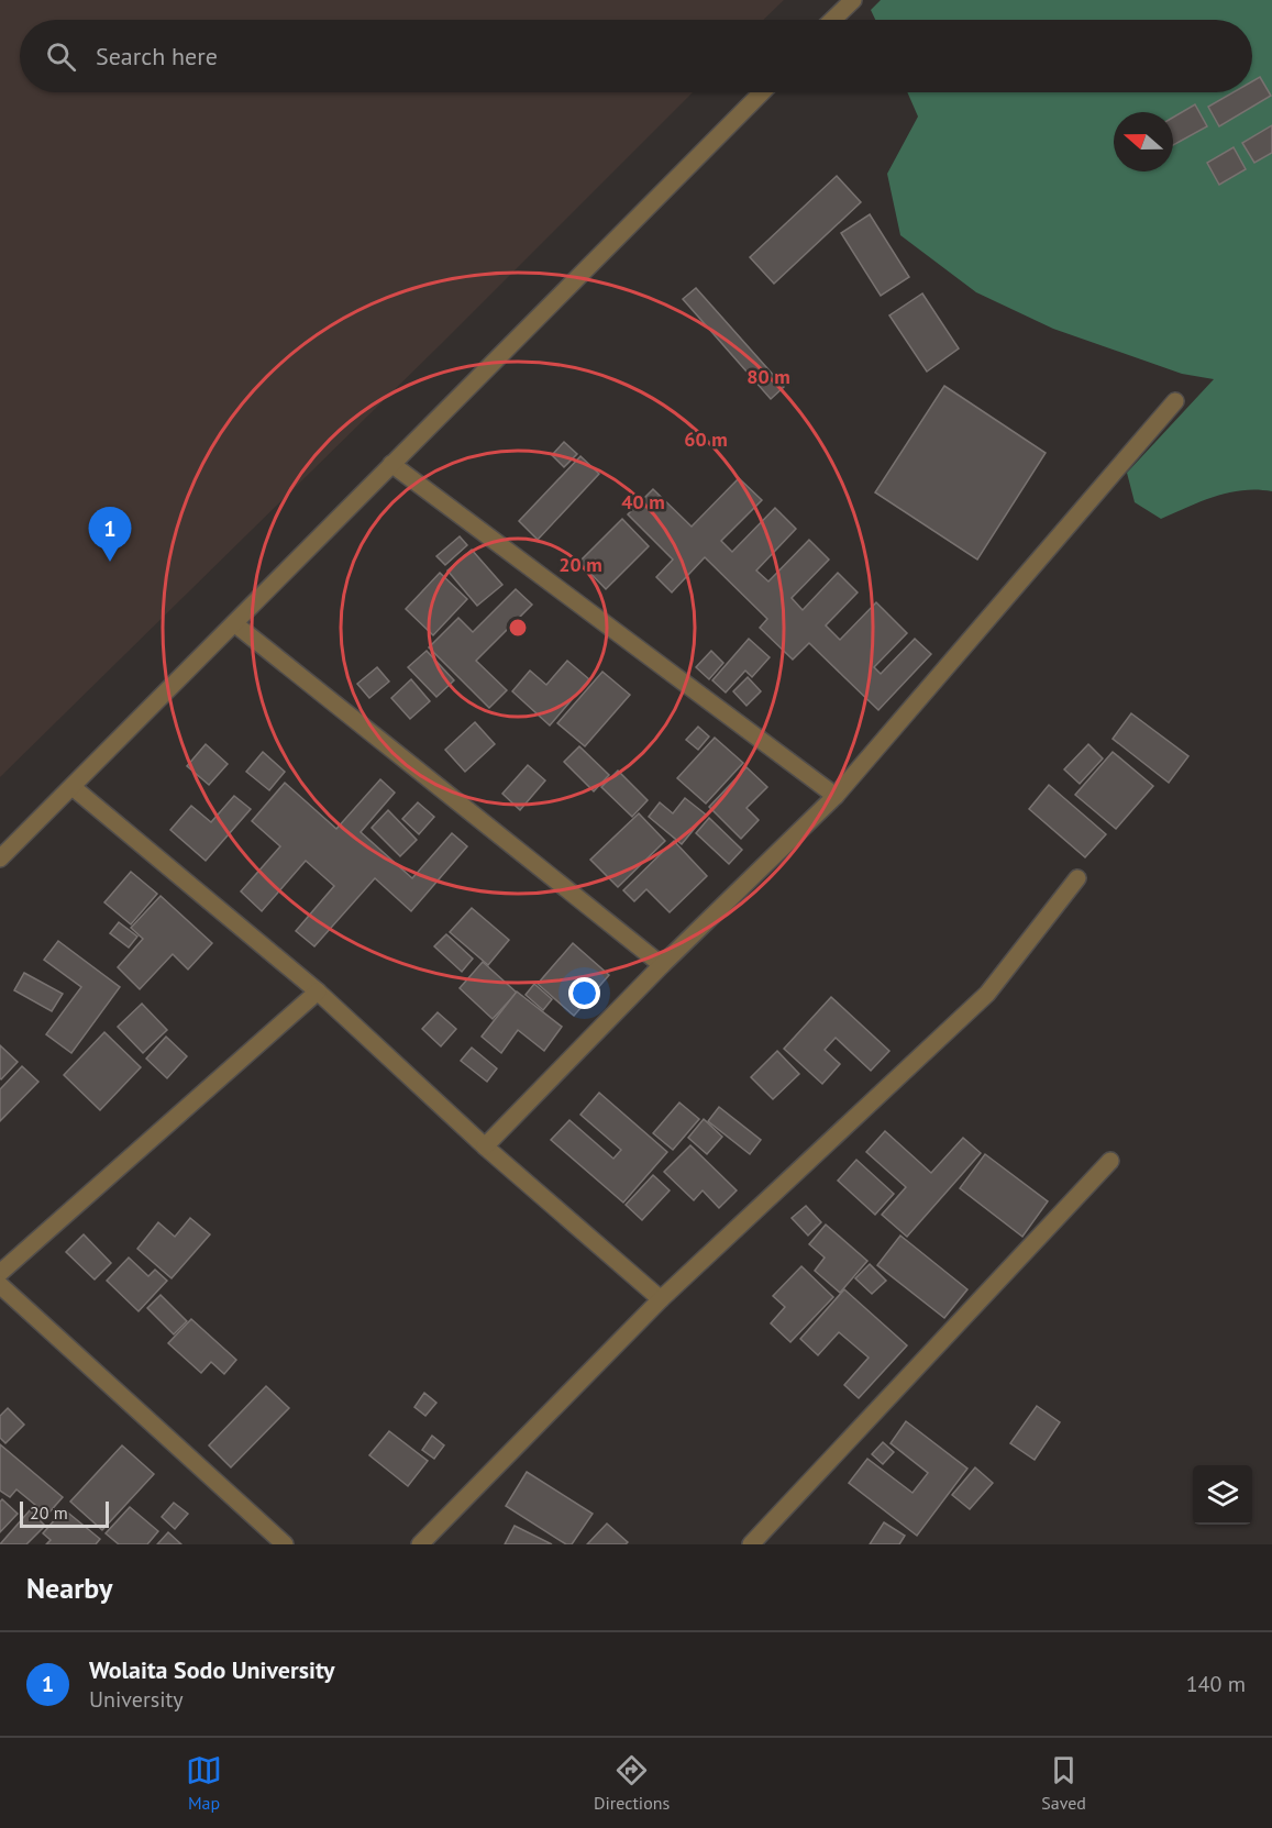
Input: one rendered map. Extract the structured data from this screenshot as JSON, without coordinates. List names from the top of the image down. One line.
{"scale_bar":"20 m","north":"left","page":{"search":"Search here","pins":"1","scale":"20 m","heading":"Nearby","list":[{"mark":"1","name":"Wolaita Sodo University","note":"University","value":"140 m"}],"nav":["Map","Directions","Saved"]},"rings":["80 m","60 m","40 m","20 m"]}
